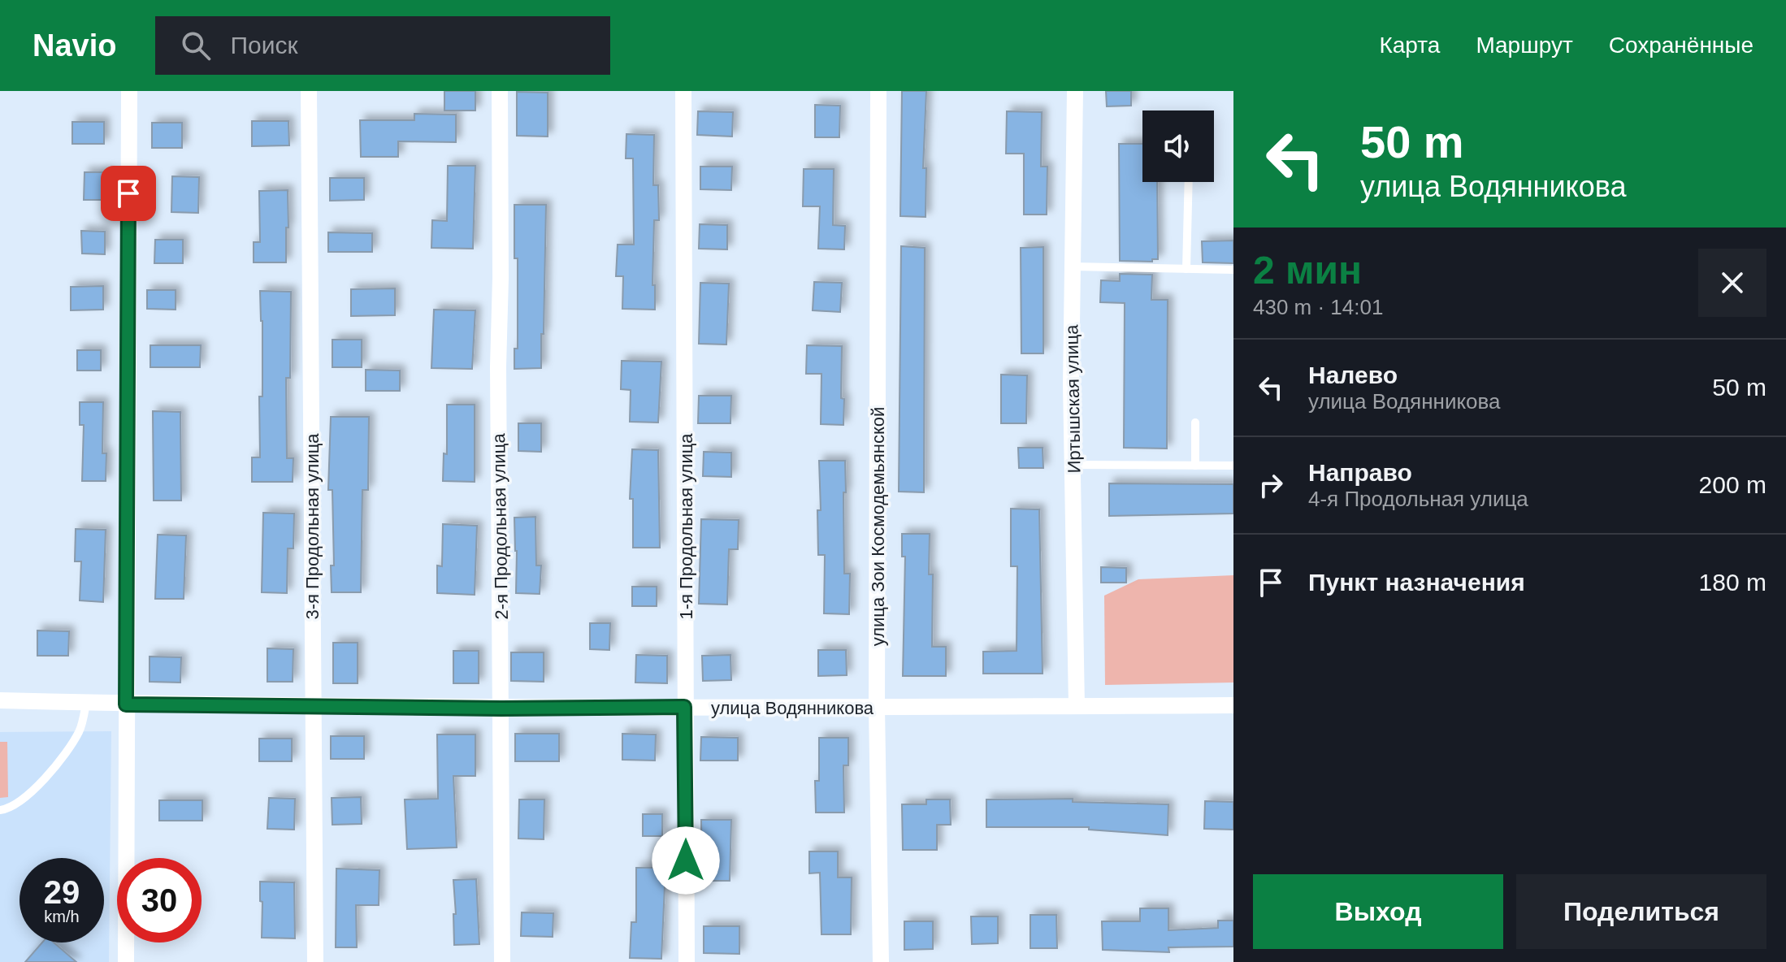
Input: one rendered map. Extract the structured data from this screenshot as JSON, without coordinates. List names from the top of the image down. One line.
{"streets":{"street":["Иртышская улица","3-я Продольная улица","2-я Продольная улица","1-я Продольная улица","улица Зои Космодемьянской","улица Водянникова"]},"crossings":[["Иртышская улица","улица Водянникова"],["3-я Продольная улица","улица Водянникова"],["2-я Продольная улица","улица Водянникова"],["1-я Продольная улица","улица Водянникова"],["улица Зои Космодемьянской","улица Водянникова"]],"page":{"header":"Navio","search":"Поиск","nav":["Карта","Маршрут","Сохранённые"],"turn":["50 m","улица Водянникова"],"heading":["2 мин","430 m · 14:01"],"list":[{"name":"Налево","note":"улица Водянникова","value":"50 m"},{"name":"Направо","note":"4-я Продольная улица","value":"200 m"},{"name":"Пункт назначения","value":"180 m"}],"speed":"29 km/h","limit":"30","buttons":["Выход","Поделиться"]}}
